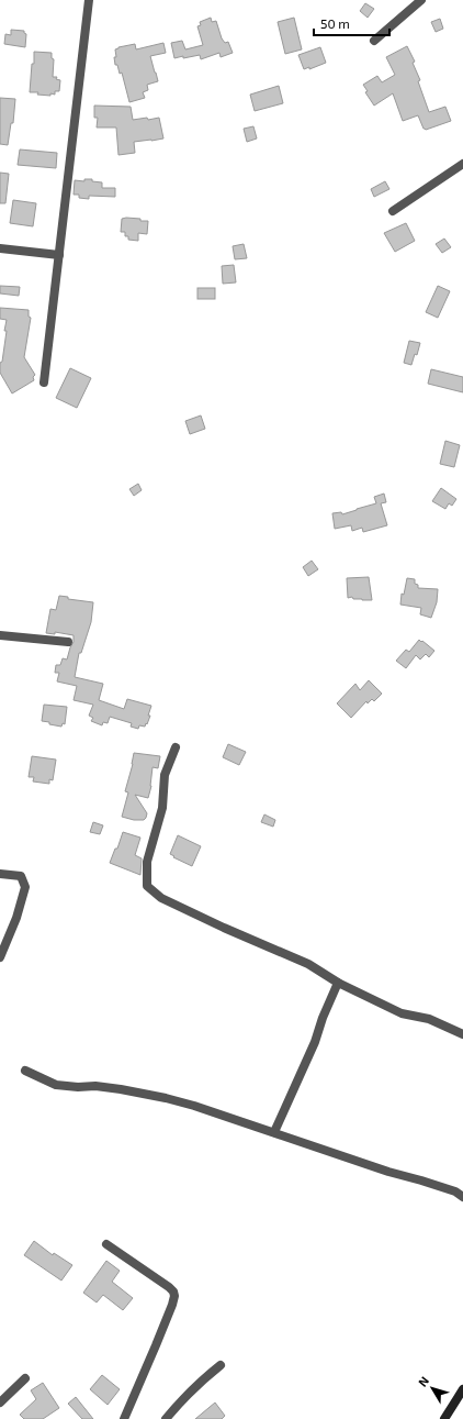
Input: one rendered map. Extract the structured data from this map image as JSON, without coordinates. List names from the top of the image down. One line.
{"scale_bar":"50 m","north":"top left"}
